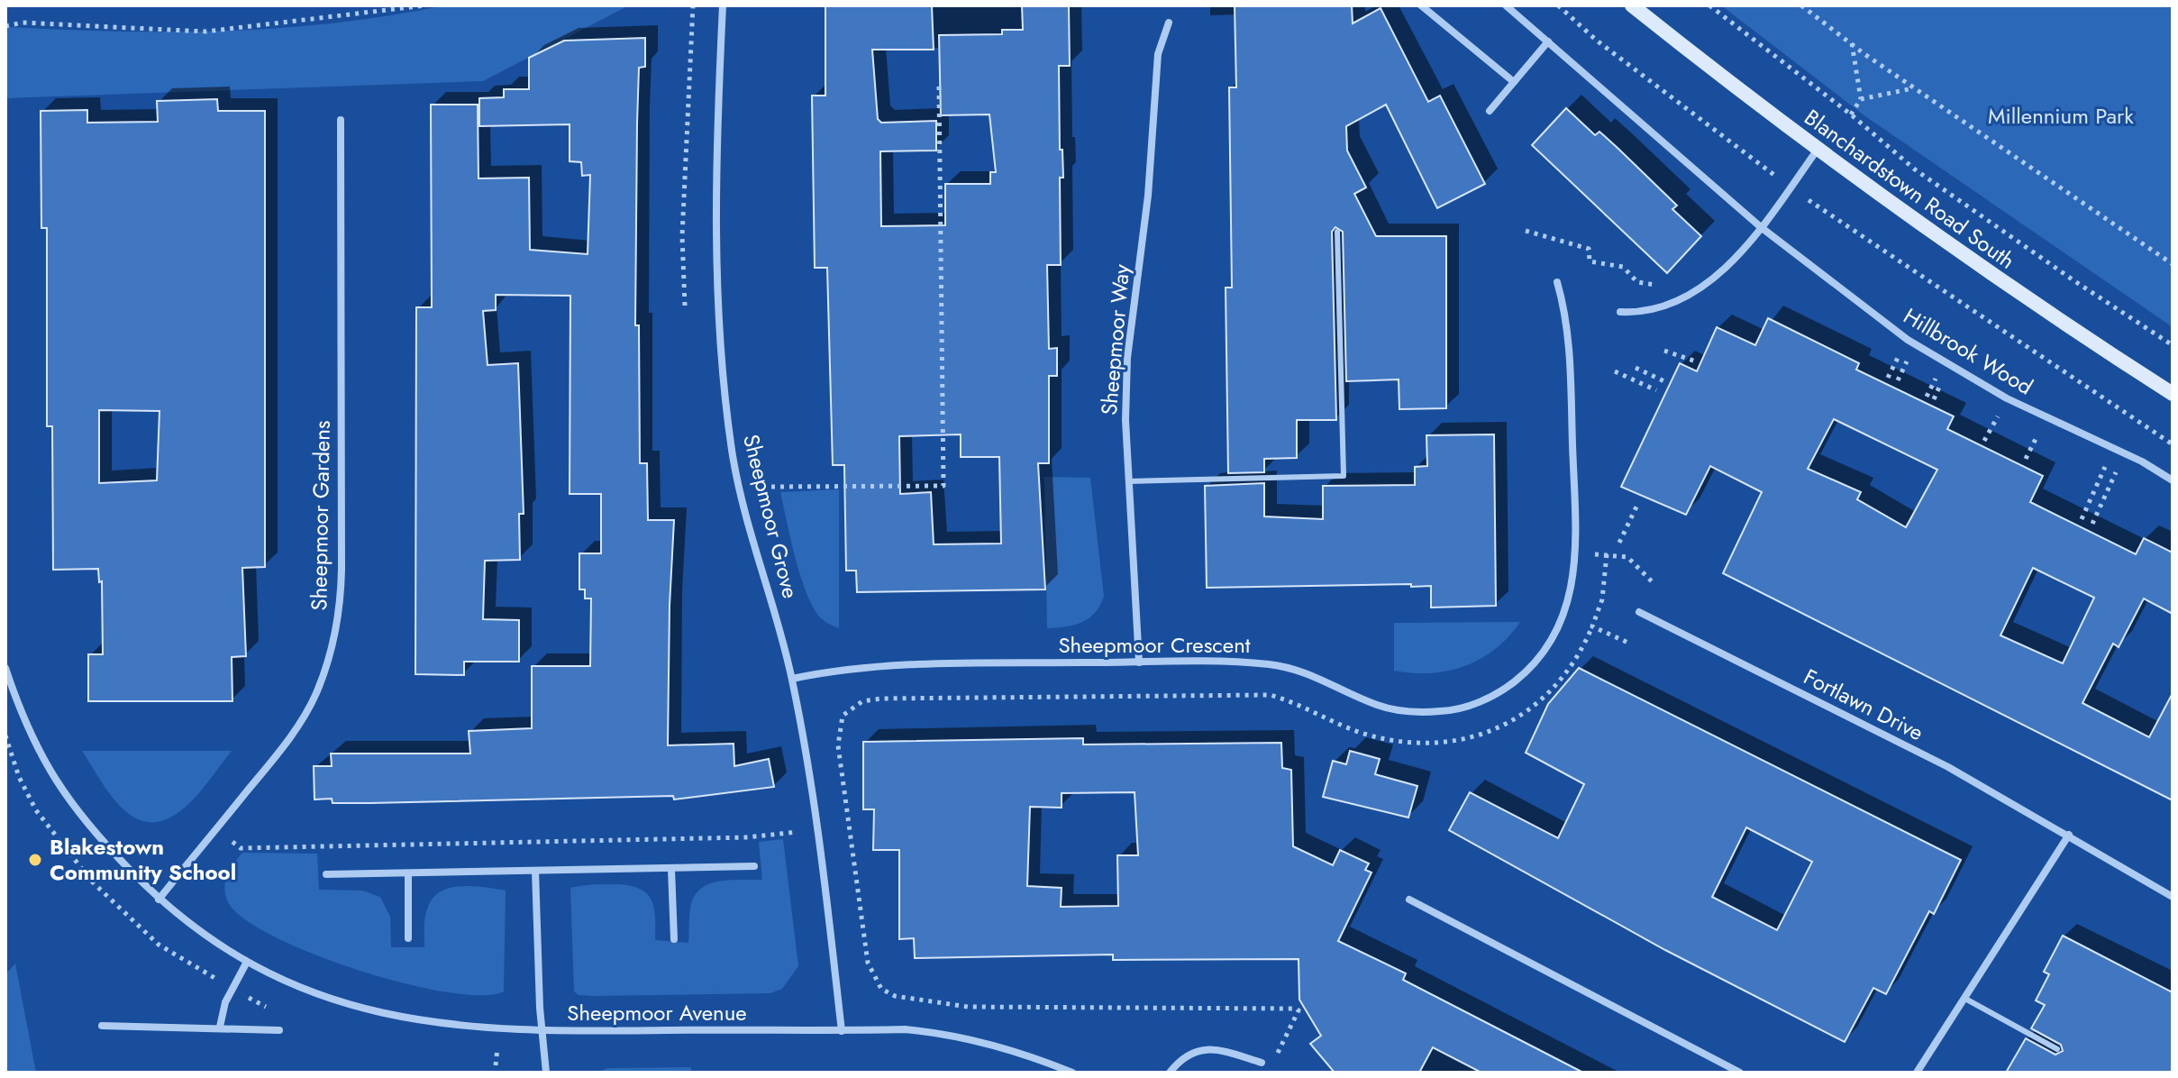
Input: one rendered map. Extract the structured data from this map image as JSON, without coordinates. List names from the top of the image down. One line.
{"streets":{"main road":["Blanchardstown Road South"],"street":["Sheepmoor Way","Hillbrook Wood","Sheepmoor Gardens","Sheepmoor Grove","Sheepmoor Crescent","Fortlawn Drive","Sheepmoor Avenue"]},"crossings":[["Sheepmoor Way","Sheepmoor Crescent"],["Sheepmoor Gardens","Sheepmoor Avenue"],["Sheepmoor Grove","Sheepmoor Crescent"],["Sheepmoor Grove","Sheepmoor Avenue"]],"parks":["Millennium Park"],"places":["Blakestown Community School"]}
